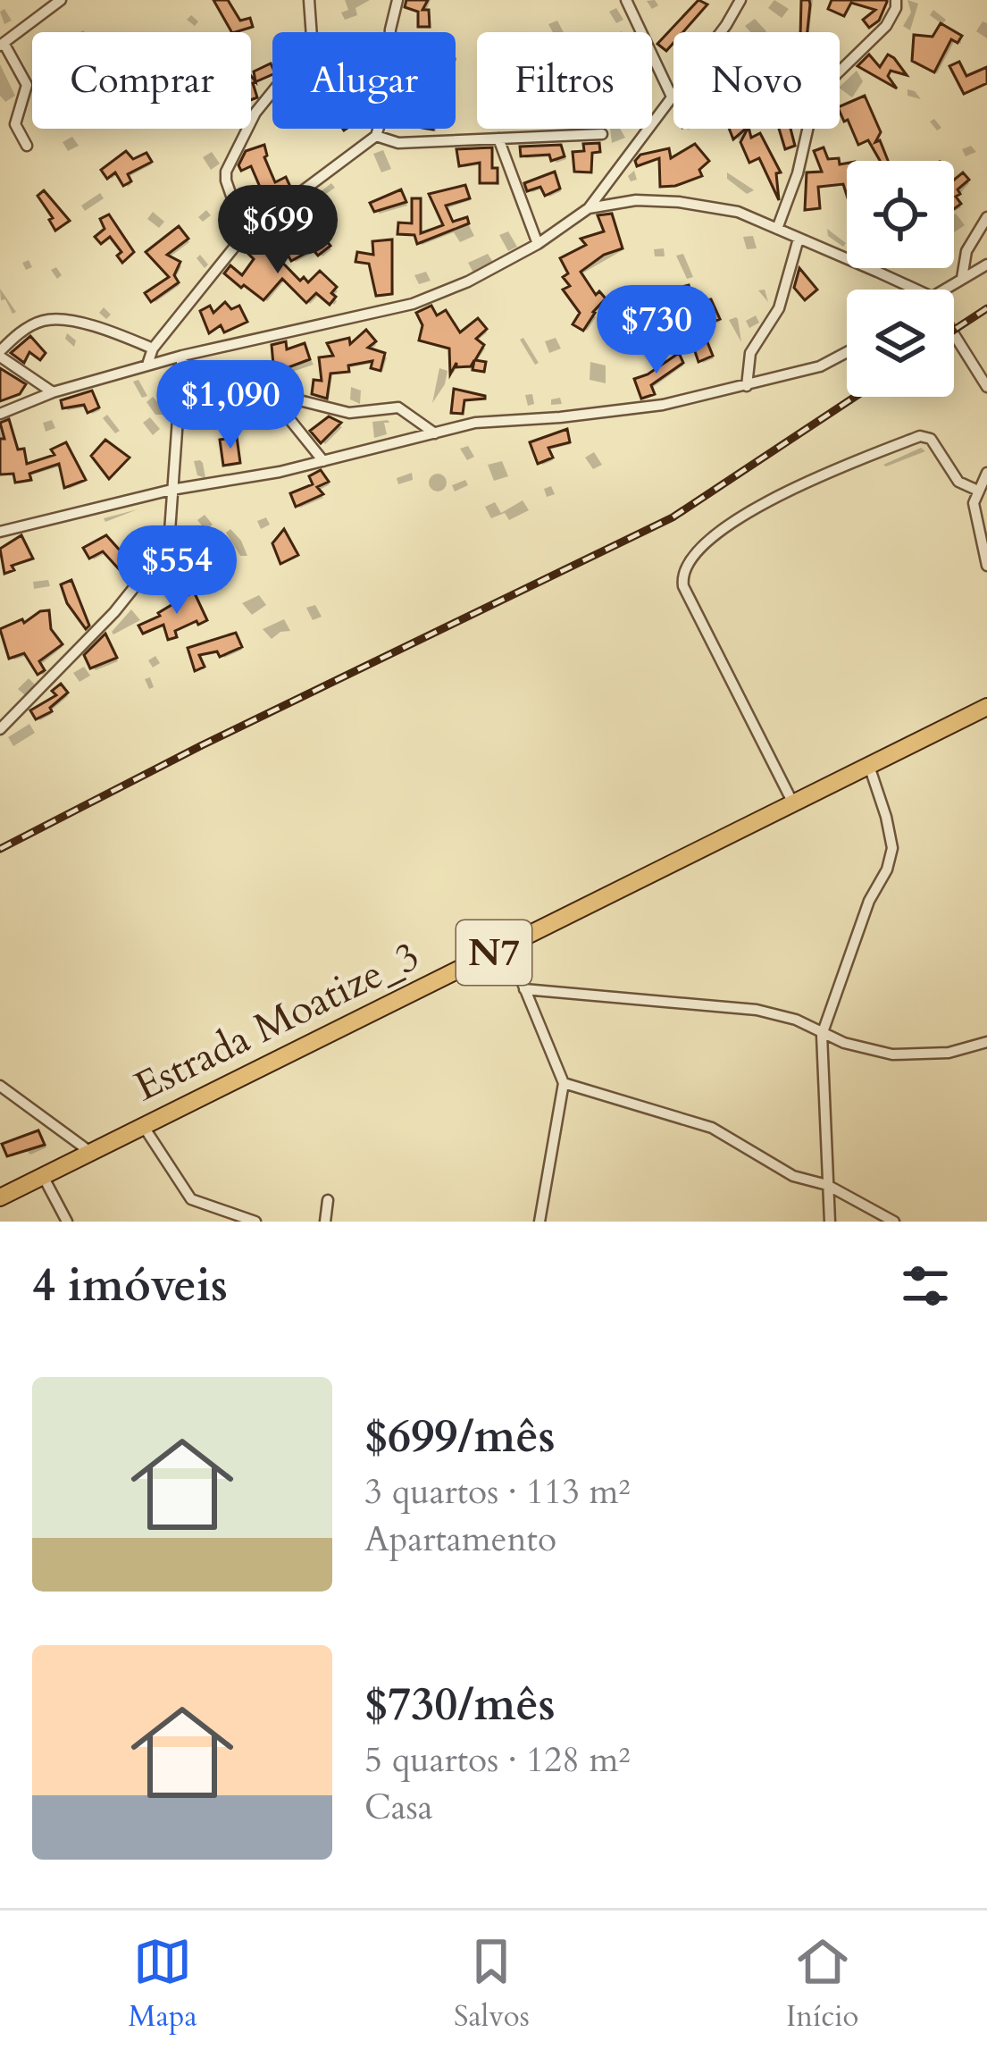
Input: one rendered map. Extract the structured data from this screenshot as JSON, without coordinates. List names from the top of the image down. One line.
{"streets":{"highway":["N7","Estrada Moatize_3"]},"page":{"chip":["Comprar","Alugar","Filtros","Novo"],"price":["$699","$730","$1,090","$554"],"heading":"4 imóveis","list":[{"name":"$699/mês","note":"3 quartos · 113 m² · Apartamento"},{"name":"$730/mês","note":"5 quartos · 128 m² · Casa"}],"tabs":["Mapa","Salvos","Início"]}}
